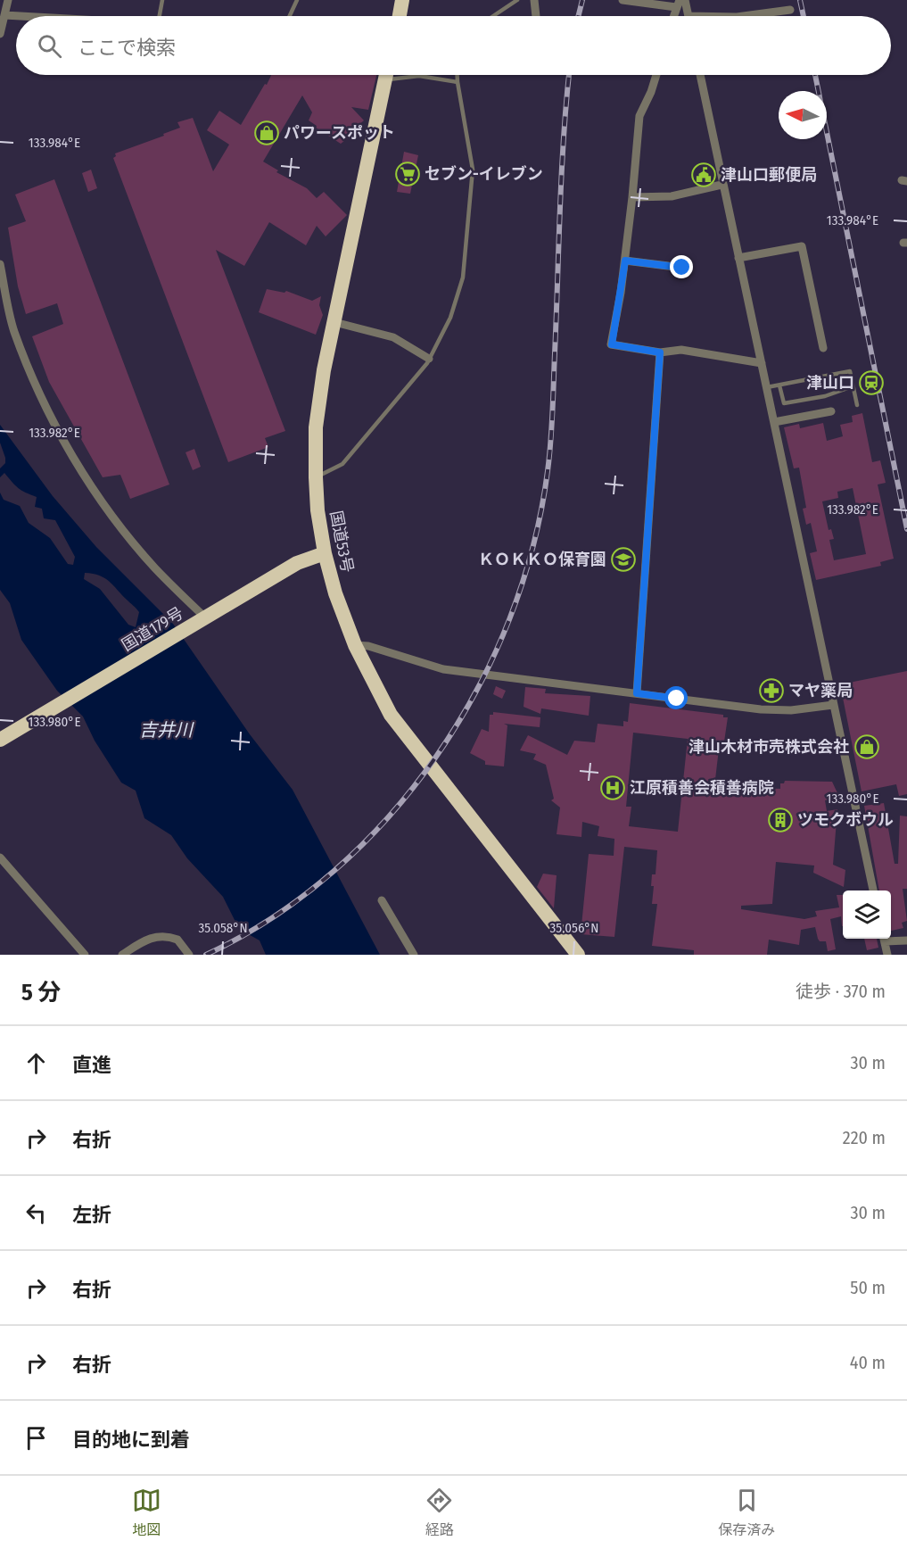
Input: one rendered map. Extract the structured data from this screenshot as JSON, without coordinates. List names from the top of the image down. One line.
{"streets":{"highway":["国道53号","国道179号"]},"crossings":[["国道53号","国道179号"]],"water":["吉井川"],"places":{"shop":["パワースポット","津山木材市売株式会社"],"supermarket":["セブン-イレブン"],"public building":["津山口郵便局"],"station":["津山口"],"school or university":["ＫＯＫＫＯ保育園"],"pharmacy":["マヤ薬局"],"hospital":["江原積善会積善病院"],"building":["ツモクボウル"]},"north":"left","page":{"search":"ここで検索","heading":["5 分","徒歩 · 370 m"],"list":[["直進","30 m"],["右折","220 m"],["左折","30 m"],["右折","50 m"],["右折","40 m"],"目的地に到着"],"nav":["地図","経路","保存済み"]},"coordinates":["133.984°E","133.982°E","133.980°E","35.058°N","35.056°N"]}
